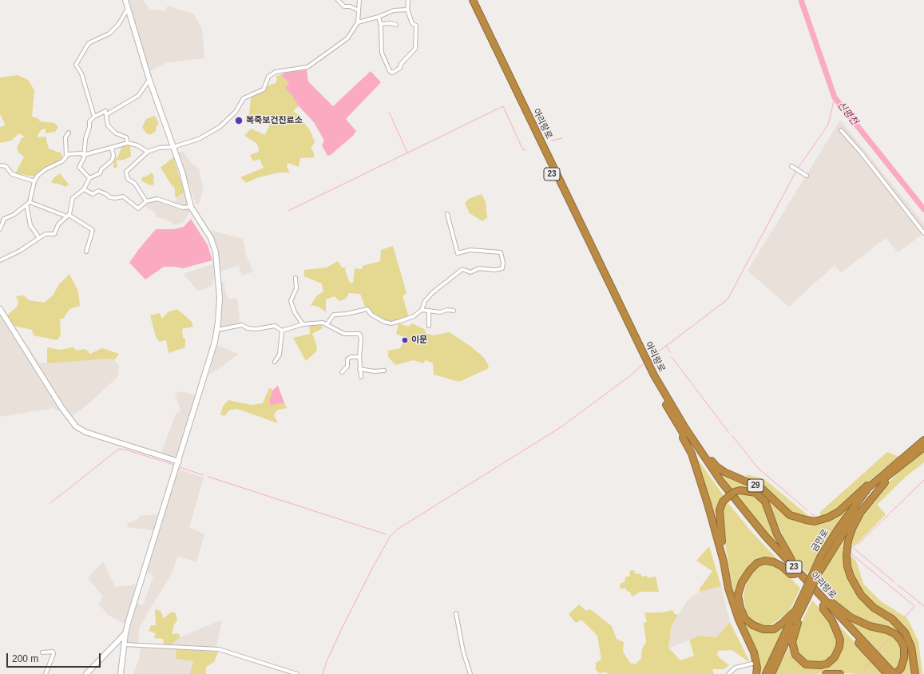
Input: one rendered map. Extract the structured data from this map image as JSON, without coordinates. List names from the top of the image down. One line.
{"streets":{"highway":["아리랑로","23","29","금만로"]},"crossings":[["아리랑로","29"],["29","금만로"]],"water":["신평천"],"places":["복죽보건진료소","이문"],"scale_bar":"200 m"}
